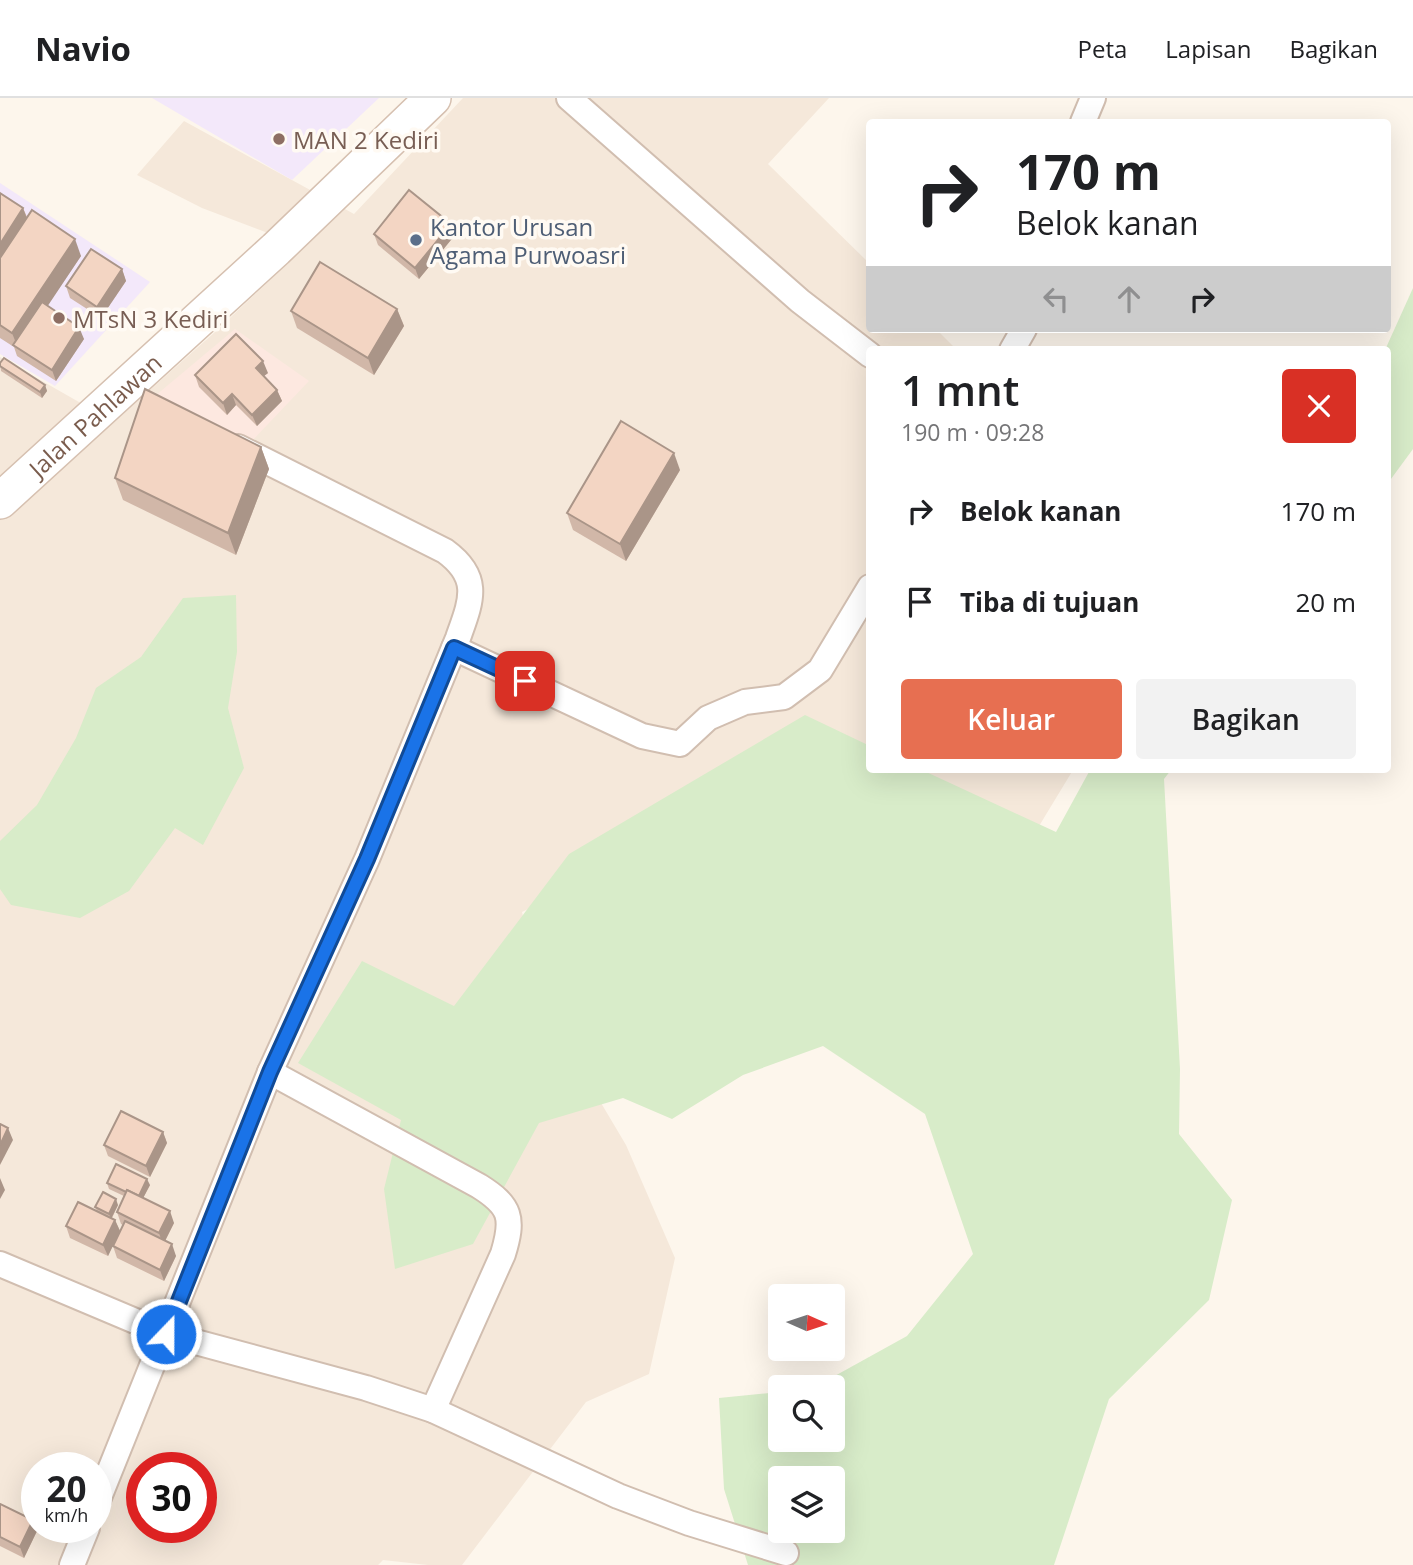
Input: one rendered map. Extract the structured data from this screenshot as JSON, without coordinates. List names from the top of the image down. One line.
{"streets":{"main road":["Jalan Pahlawan"]},"places":["MAN 2 Kediri","Kantor Urusan Agama Purwoasri","MTsN 3 Kediri"],"north":"right","page":{"header":"Navio","nav":["Peta","Lapisan","Bagikan"],"turn":["170 m","Belok kanan"],"heading":["1 mnt","190 m · 09:28"],"list":[{"name":"Belok kanan","value":"170 m"},{"name":"Tiba di tujuan","value":"20 m"}],"buttons":["Keluar","Bagikan"],"speed":"20 km/h","limit":"30"}}
